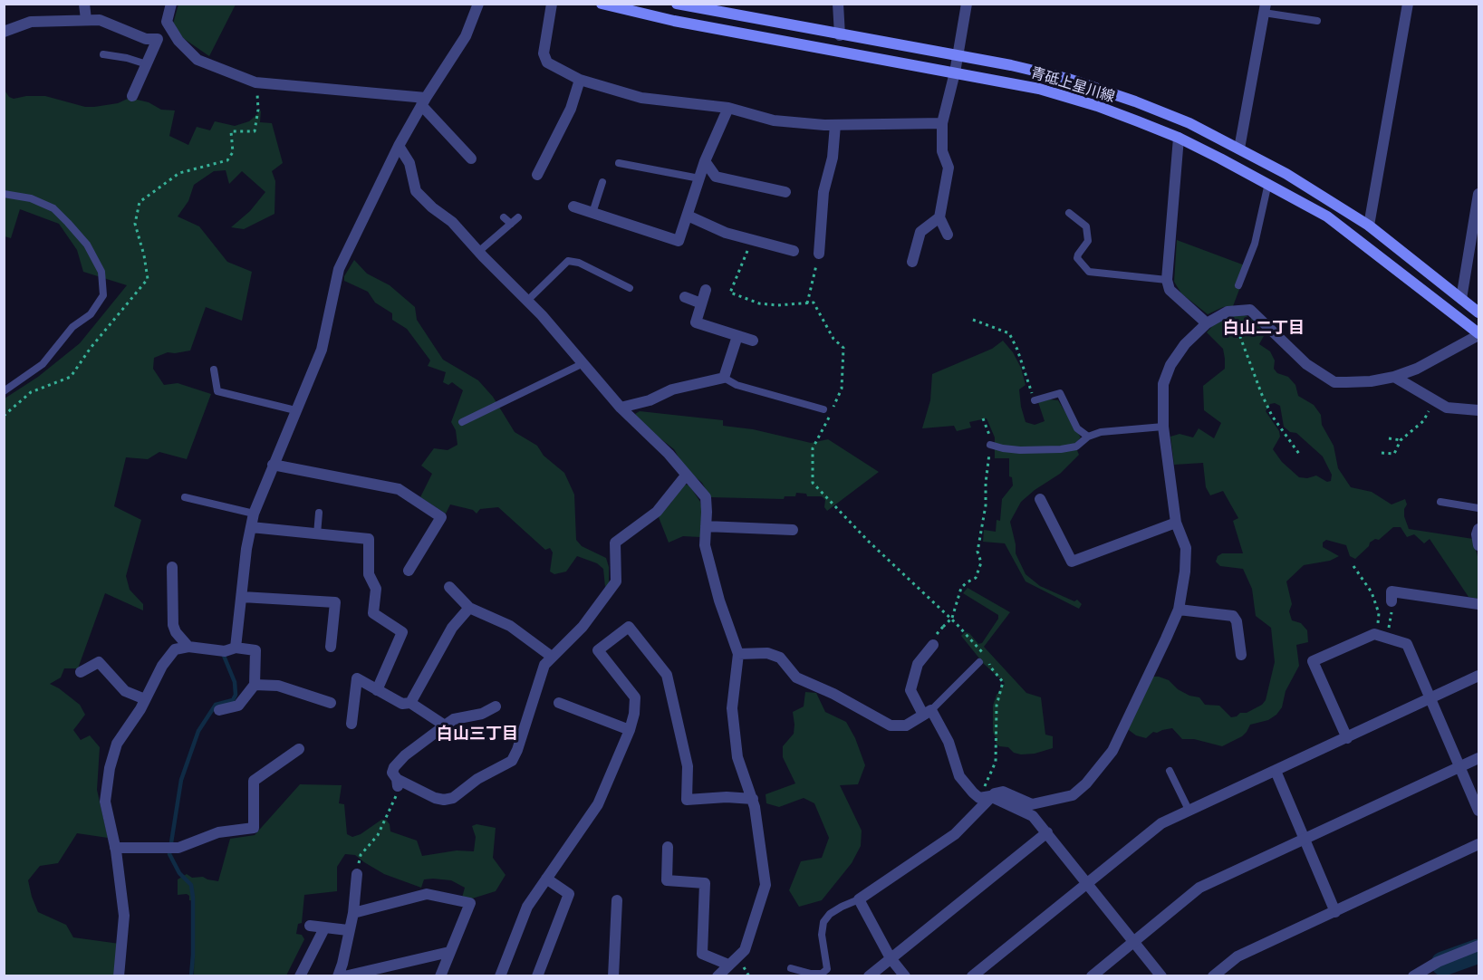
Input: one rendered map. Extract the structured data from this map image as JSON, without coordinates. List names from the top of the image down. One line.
{"streets":{"main road":["青砥上星川線"]},"districts":["白山二丁目","白山三丁目"]}
